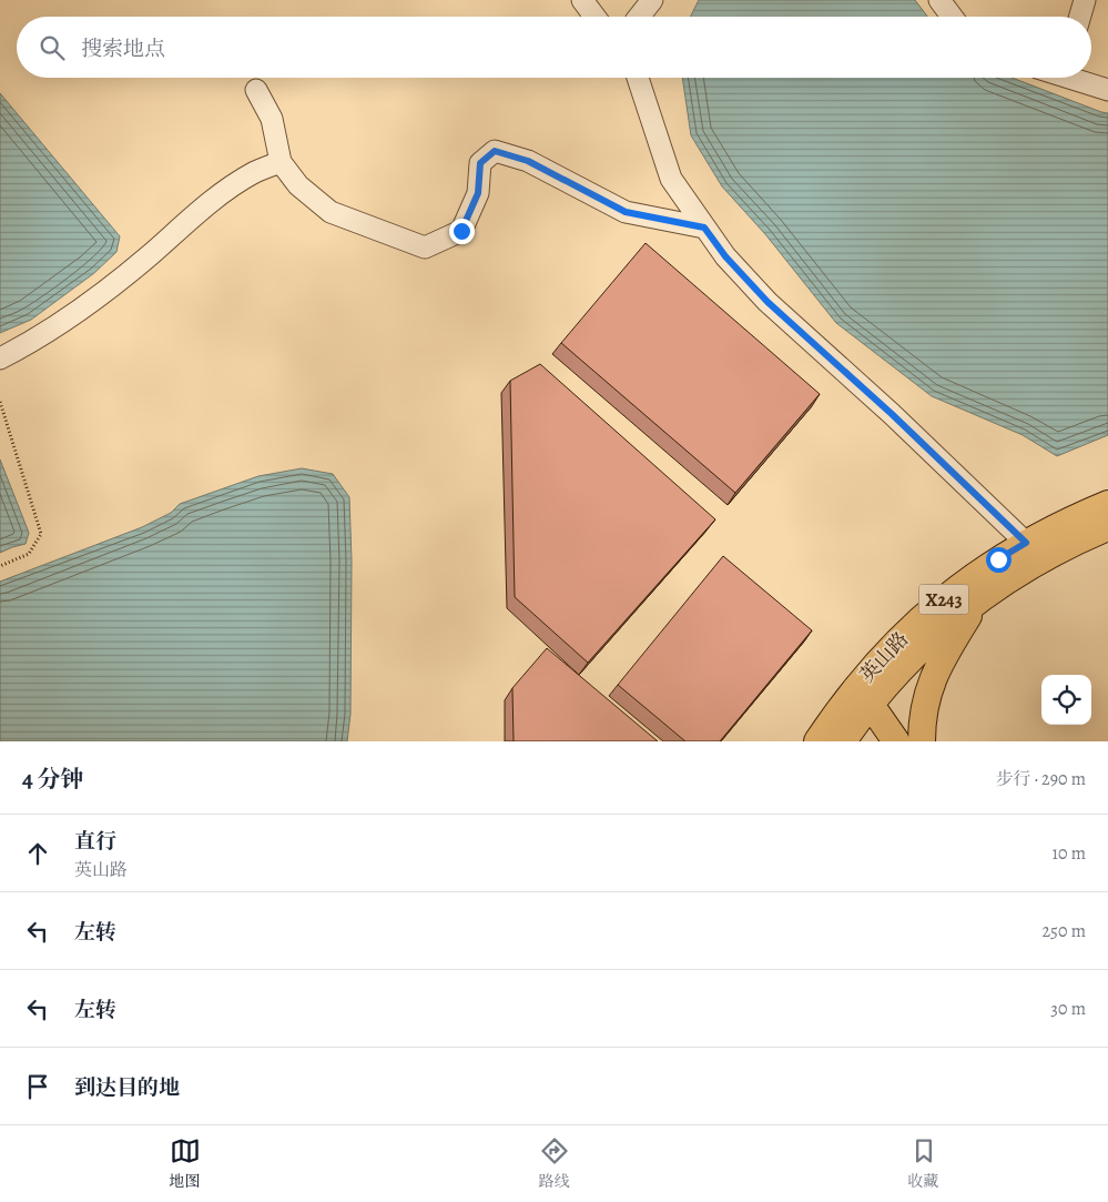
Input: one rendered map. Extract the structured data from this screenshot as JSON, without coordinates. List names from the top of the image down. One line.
{"streets":{"main road":["X243","英山路"]},"page":{"search":"搜索地点","heading":["4 分钟","步行 · 290 m"],"list":[["直行","英山路","10 m"],["左转","250 m"],["左转","30 m"],"到达目的地"],"nav":["地图","路线","收藏"]}}
